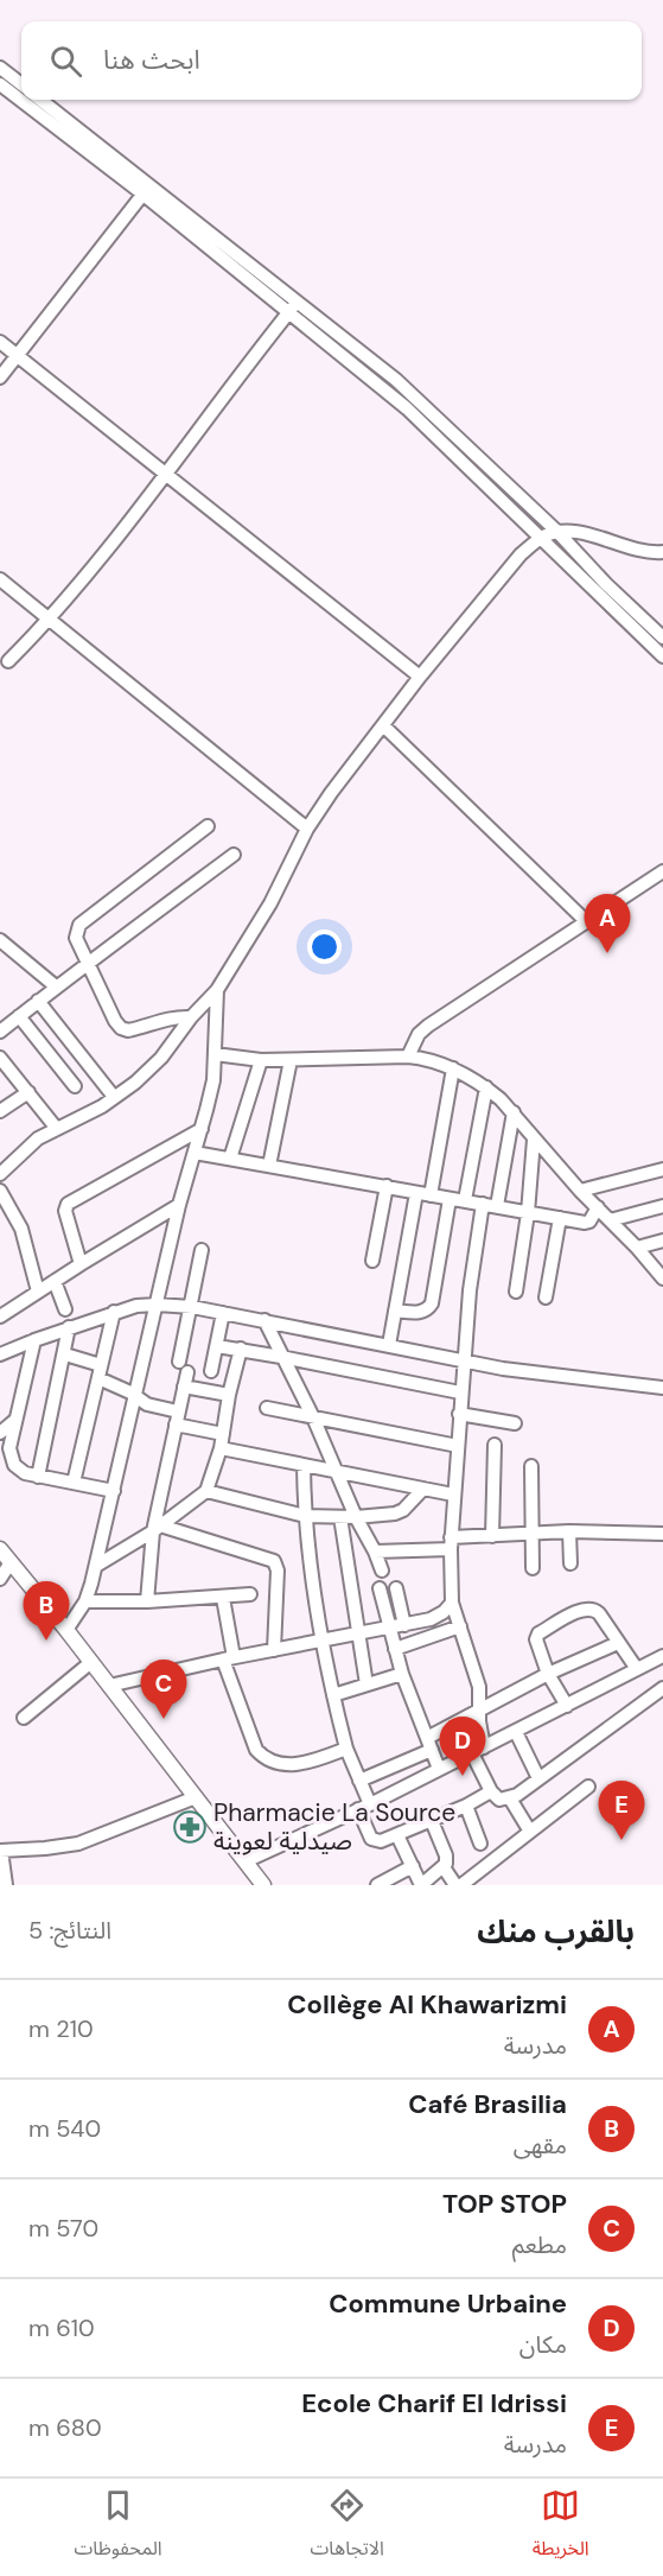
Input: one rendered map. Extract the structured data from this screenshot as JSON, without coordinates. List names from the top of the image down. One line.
{"places":{"pharmacy":["Pharmacie La Source صيدلية لعوينة"]},"page":{"search":"ابحث هنا","pins":["A","B","C","D","E"],"heading":["بالقرب منك","النتائج: 5"],"list":[{"mark":"A","name":"Collège Al Khawarizmi","note":"مدرسة","value":"210 m"},{"mark":"B","name":"Café Brasilia","note":"مقهى","value":"540 m"},{"mark":"C","name":"TOP STOP","note":"مطعم","value":"570 m"},{"mark":"D","name":"Commune Urbaine","note":"مكان","value":"610 m"},{"mark":"E","name":"Ecole Charif El Idrissi","note":"مدرسة","value":"680 m"}],"nav":["الخريطة","الاتجاهات","المحفوظات"]}}
